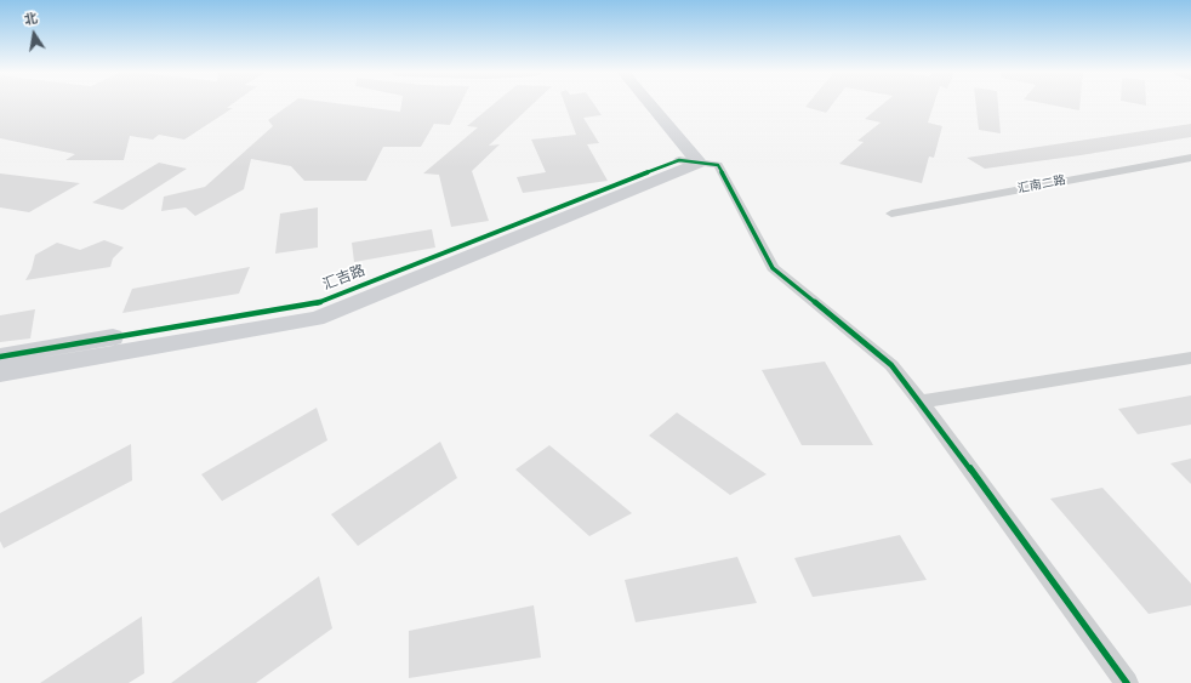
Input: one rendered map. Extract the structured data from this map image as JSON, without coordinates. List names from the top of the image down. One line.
{"streets":{"street":["汇南二路","汇吉路"]},"north":"top"}
